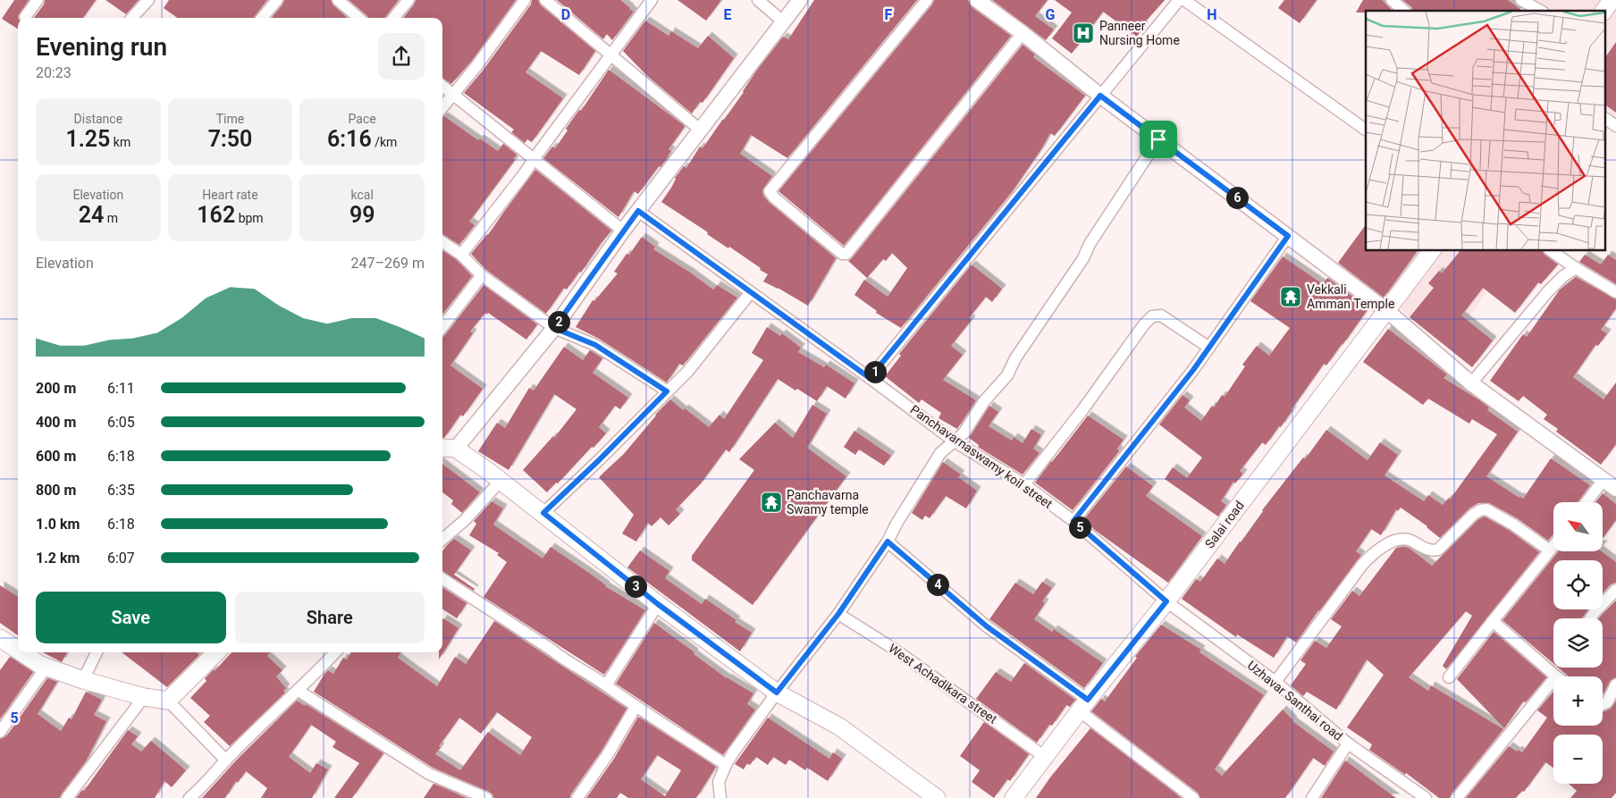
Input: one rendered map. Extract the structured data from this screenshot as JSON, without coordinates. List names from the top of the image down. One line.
{"streets":{"main road":["Salai road"],"street":["Panchavarnaswamy koil street","West Achadikara street","Uzhavar Santhai road"]},"crossings":[["Panchavarnaswamy koil street","Salai road"],["Panchavarnaswamy koil street","Uzhavar Santhai road"],["Salai road","West Achadikara street"],["Salai road","Uzhavar Santhai road"]],"places":{"hospital":["Panneer Nursing Home"],"temple":["Vekkali Amman Temple","Panchavarna Swamy temple"]},"north":"top left","page":{"heading":["Evening run","20:23"],"stats":[["Distance","1.25 km"],["Time","7:50"],["Pace","6:16 /km"],["Elevation","24 m"],["Heart rate","162 bpm"],["kcal","99"]],"pins":["6","2","1","5","4","3"],"chart":["Elevation","247–269 m"],"list":[{"name":"200 m","note":"6:11"},{"name":"400 m","note":"6:05"},{"name":"600 m","note":"6:18"},{"name":"800 m","note":"6:35"},{"name":"1.0 km","note":"6:18"},{"name":"1.2 km","note":"6:07"}],"map_buttons":["+","−"],"buttons":["Save","Share"]},"grid":{"columns":["D","E","F","G","H"],"rows":["5"]}}
